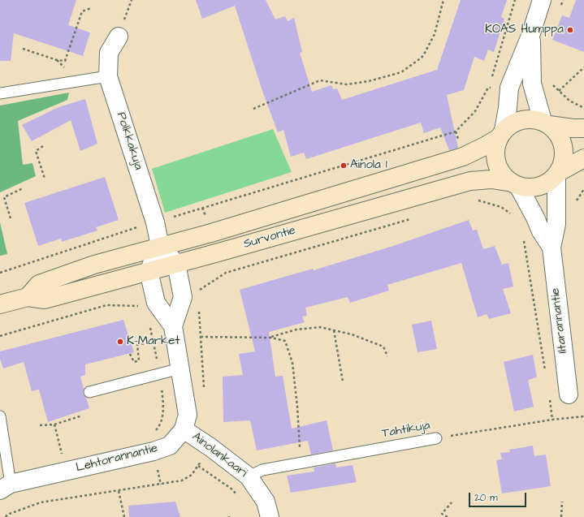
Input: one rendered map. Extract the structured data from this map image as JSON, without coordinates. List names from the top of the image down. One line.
{"streets":{"main road":["Survontie"],"street":["Polkkakuja","Iltarannantie","Ainolankaari","Lehtorannantie"],"lane":["Tahtikuja"]},"crossings":[["Polkkakuja","Survontie"],["Survontie","Iltarannantie"],["Survontie","Lehtorannantie"],["Tahtikuja","Ainolankaari"],["Ainolankaari","Lehtorannantie"]],"places":["KOAS Humppa","Ainola 1","K-Market"],"scale_bar":"20 m"}
